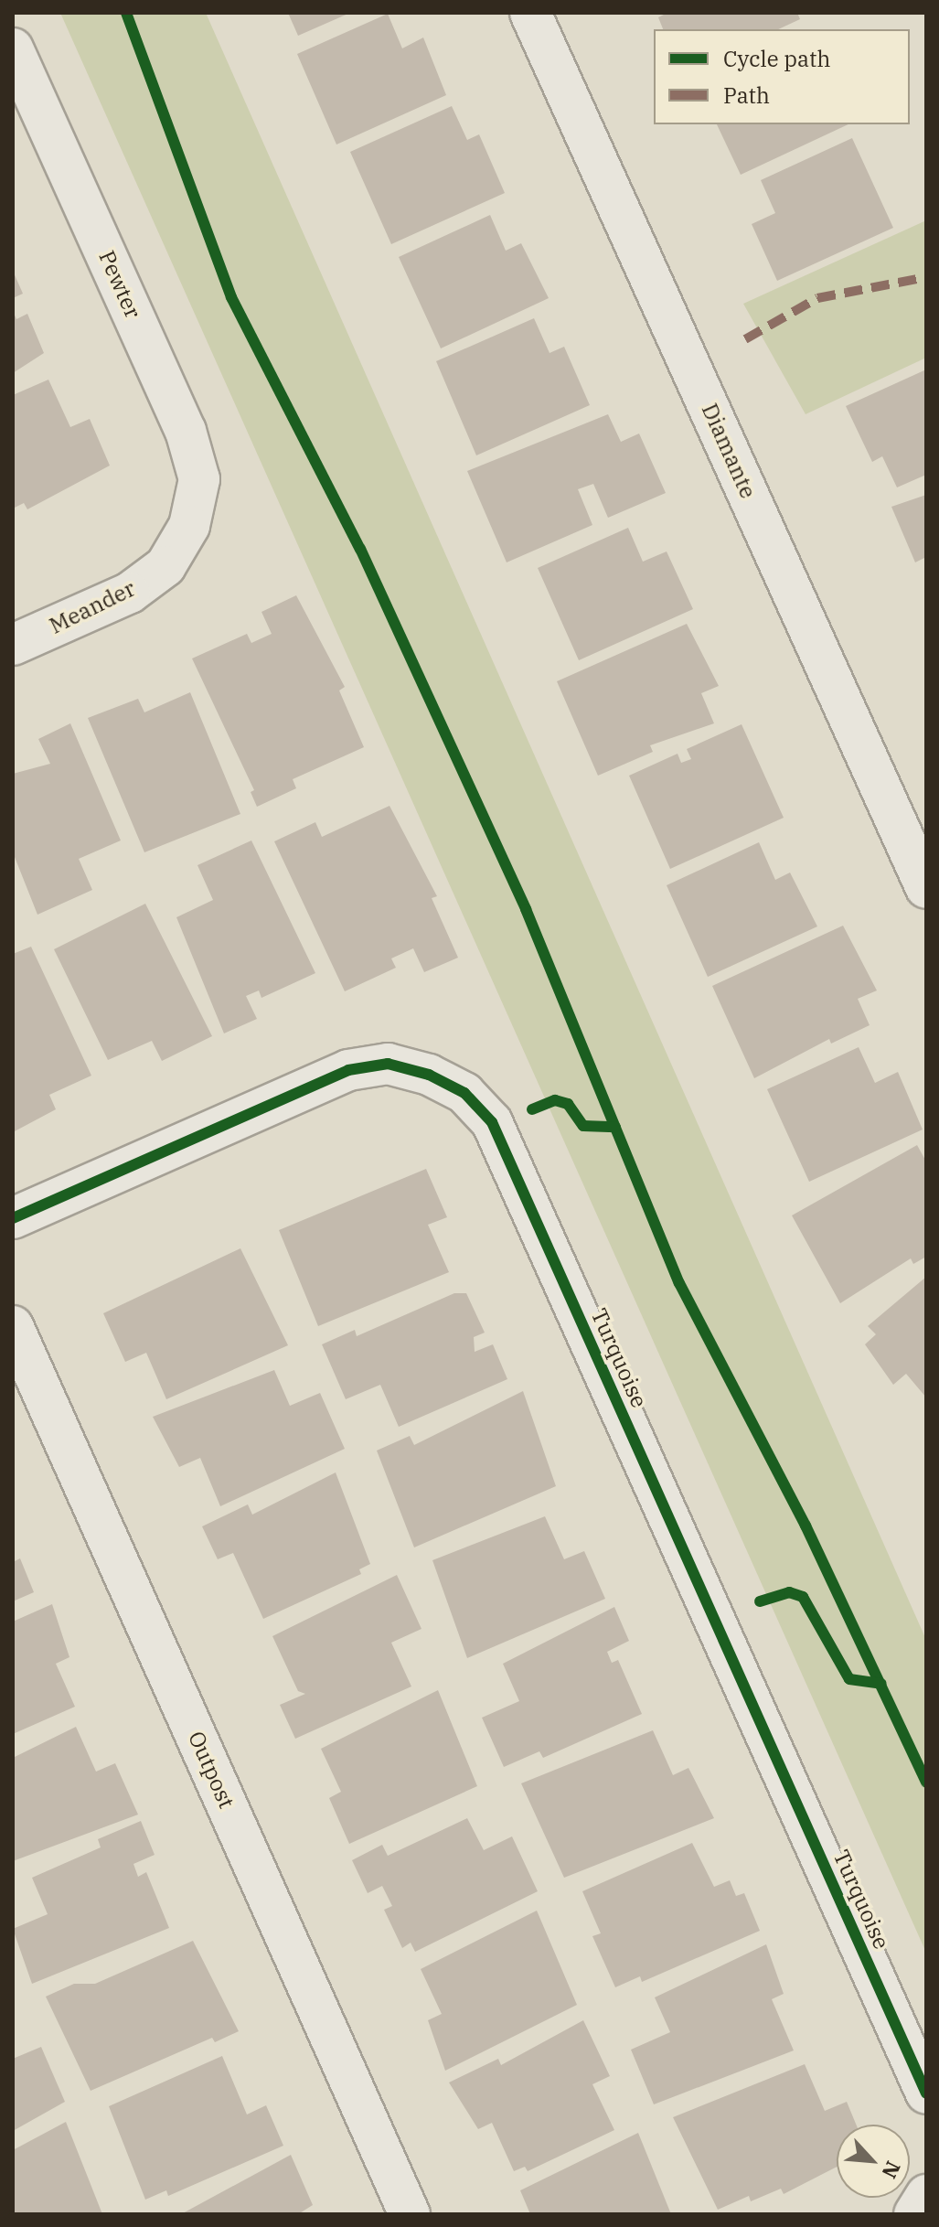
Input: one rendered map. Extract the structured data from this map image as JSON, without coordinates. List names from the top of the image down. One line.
{"streets":{"street":["Pewter","Diamante","Meander","Turquoise","Outpost"]},"crossings":[["Pewter","Meander"]],"legend":["Cycle path","Path"],"north":"bottom right"}
